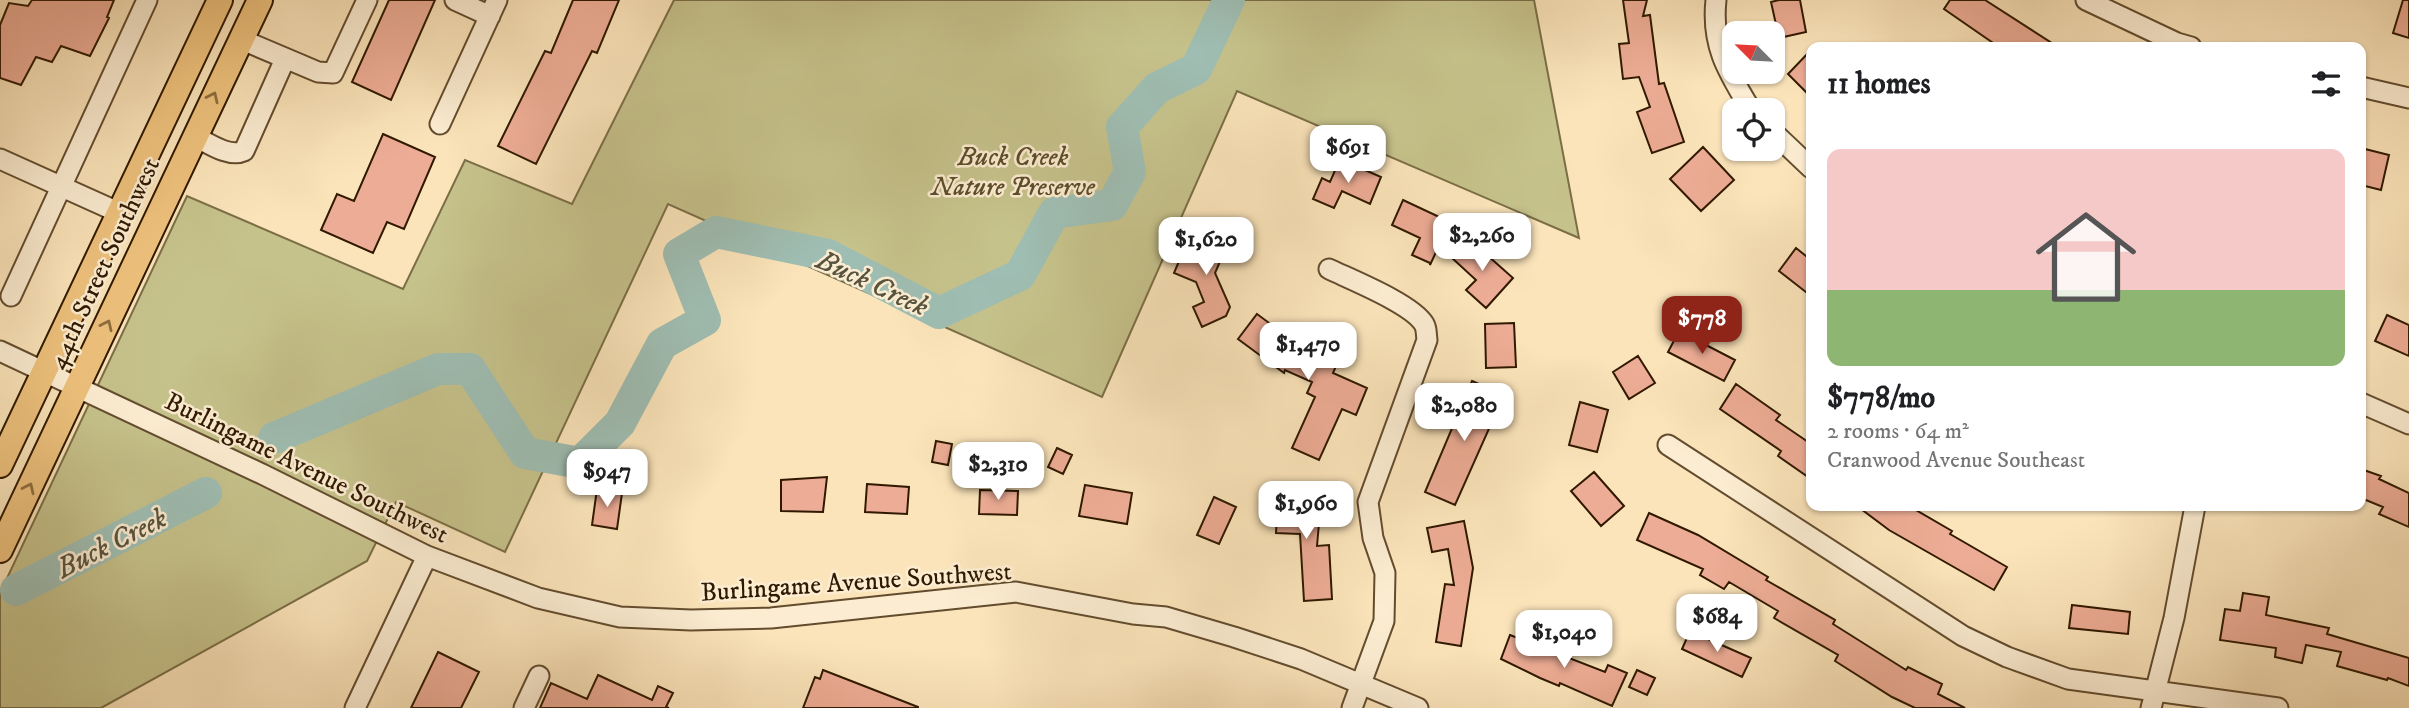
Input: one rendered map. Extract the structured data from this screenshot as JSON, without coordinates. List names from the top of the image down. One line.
{"streets":{"main road":["44th Street Southwest"],"street":["Burlingame Avenue Southwest"]},"crossings":[["44th Street Southwest","Burlingame Avenue Southwest"]],"water":["Buck Creek"],"parks":["Buck Creek Nature Preserve"],"north":"top left","page":{"heading":"11 homes","price":["$691","$2,260","$1,620","$778","$1,470","$2,080","$2,310","$947","$1,960","$684","$1,040"],"list":[{"name":"$778/mo","note":"2 rooms · 64 m² · Cranwood Avenue Southeast"}]}}
